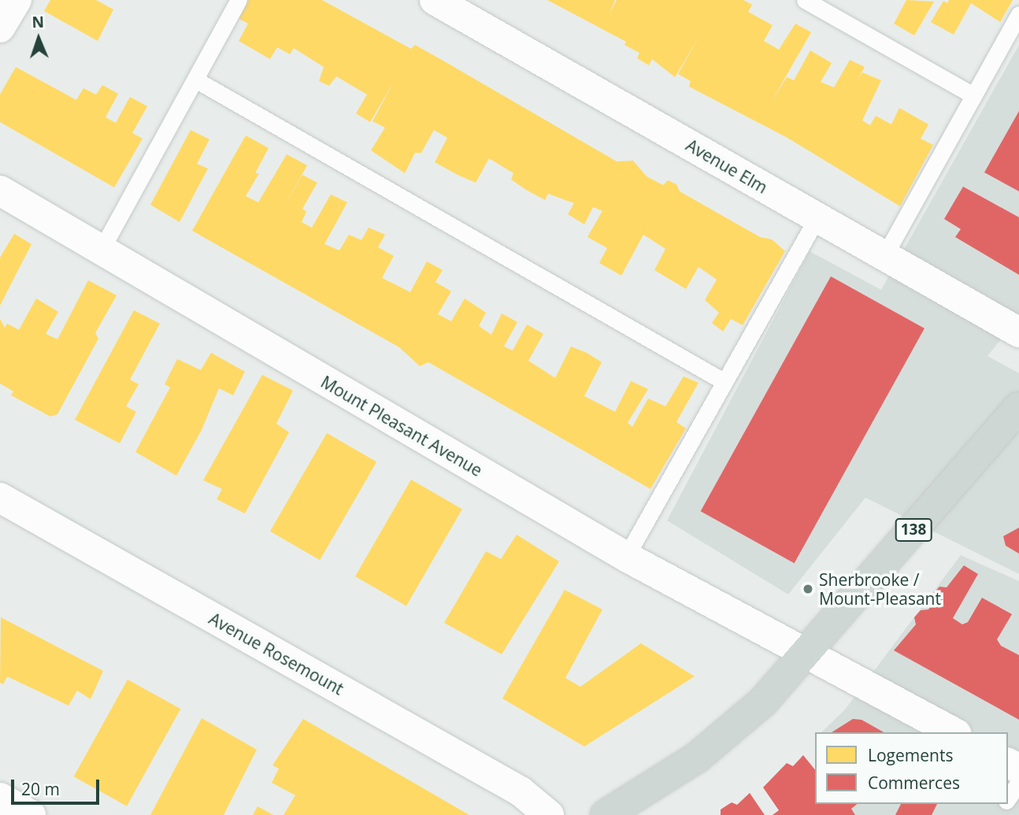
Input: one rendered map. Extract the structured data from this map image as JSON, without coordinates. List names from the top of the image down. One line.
{"streets":{"main road":["138"],"street":["Avenue Elm","Mount Pleasant Avenue","Avenue Rosemount"]},"crossings":[["Mount Pleasant Avenue","138"]],"places":["Sherbrooke / Mount-Pleasant"],"legend":["Logements","Commerces"],"scale_bar":"20 m","north":"top"}
